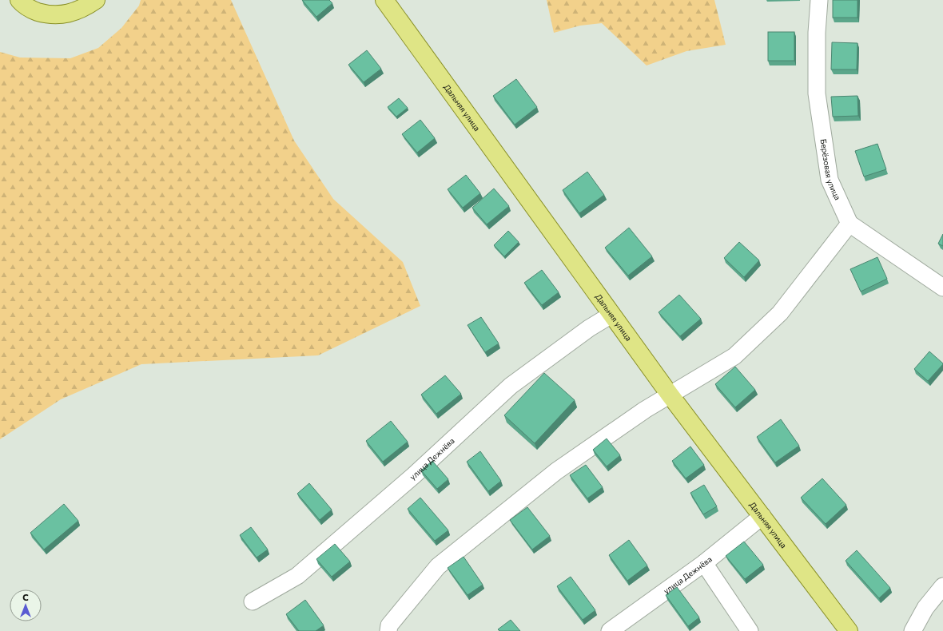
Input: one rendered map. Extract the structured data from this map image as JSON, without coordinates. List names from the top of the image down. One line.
{"streets":{"main road":["Дальняя улица"],"street":["Берёзовая улица","улица Дежнёва"]},"crossings":[["Дальняя улица","улица Дежнёва"]],"north":"top"}
